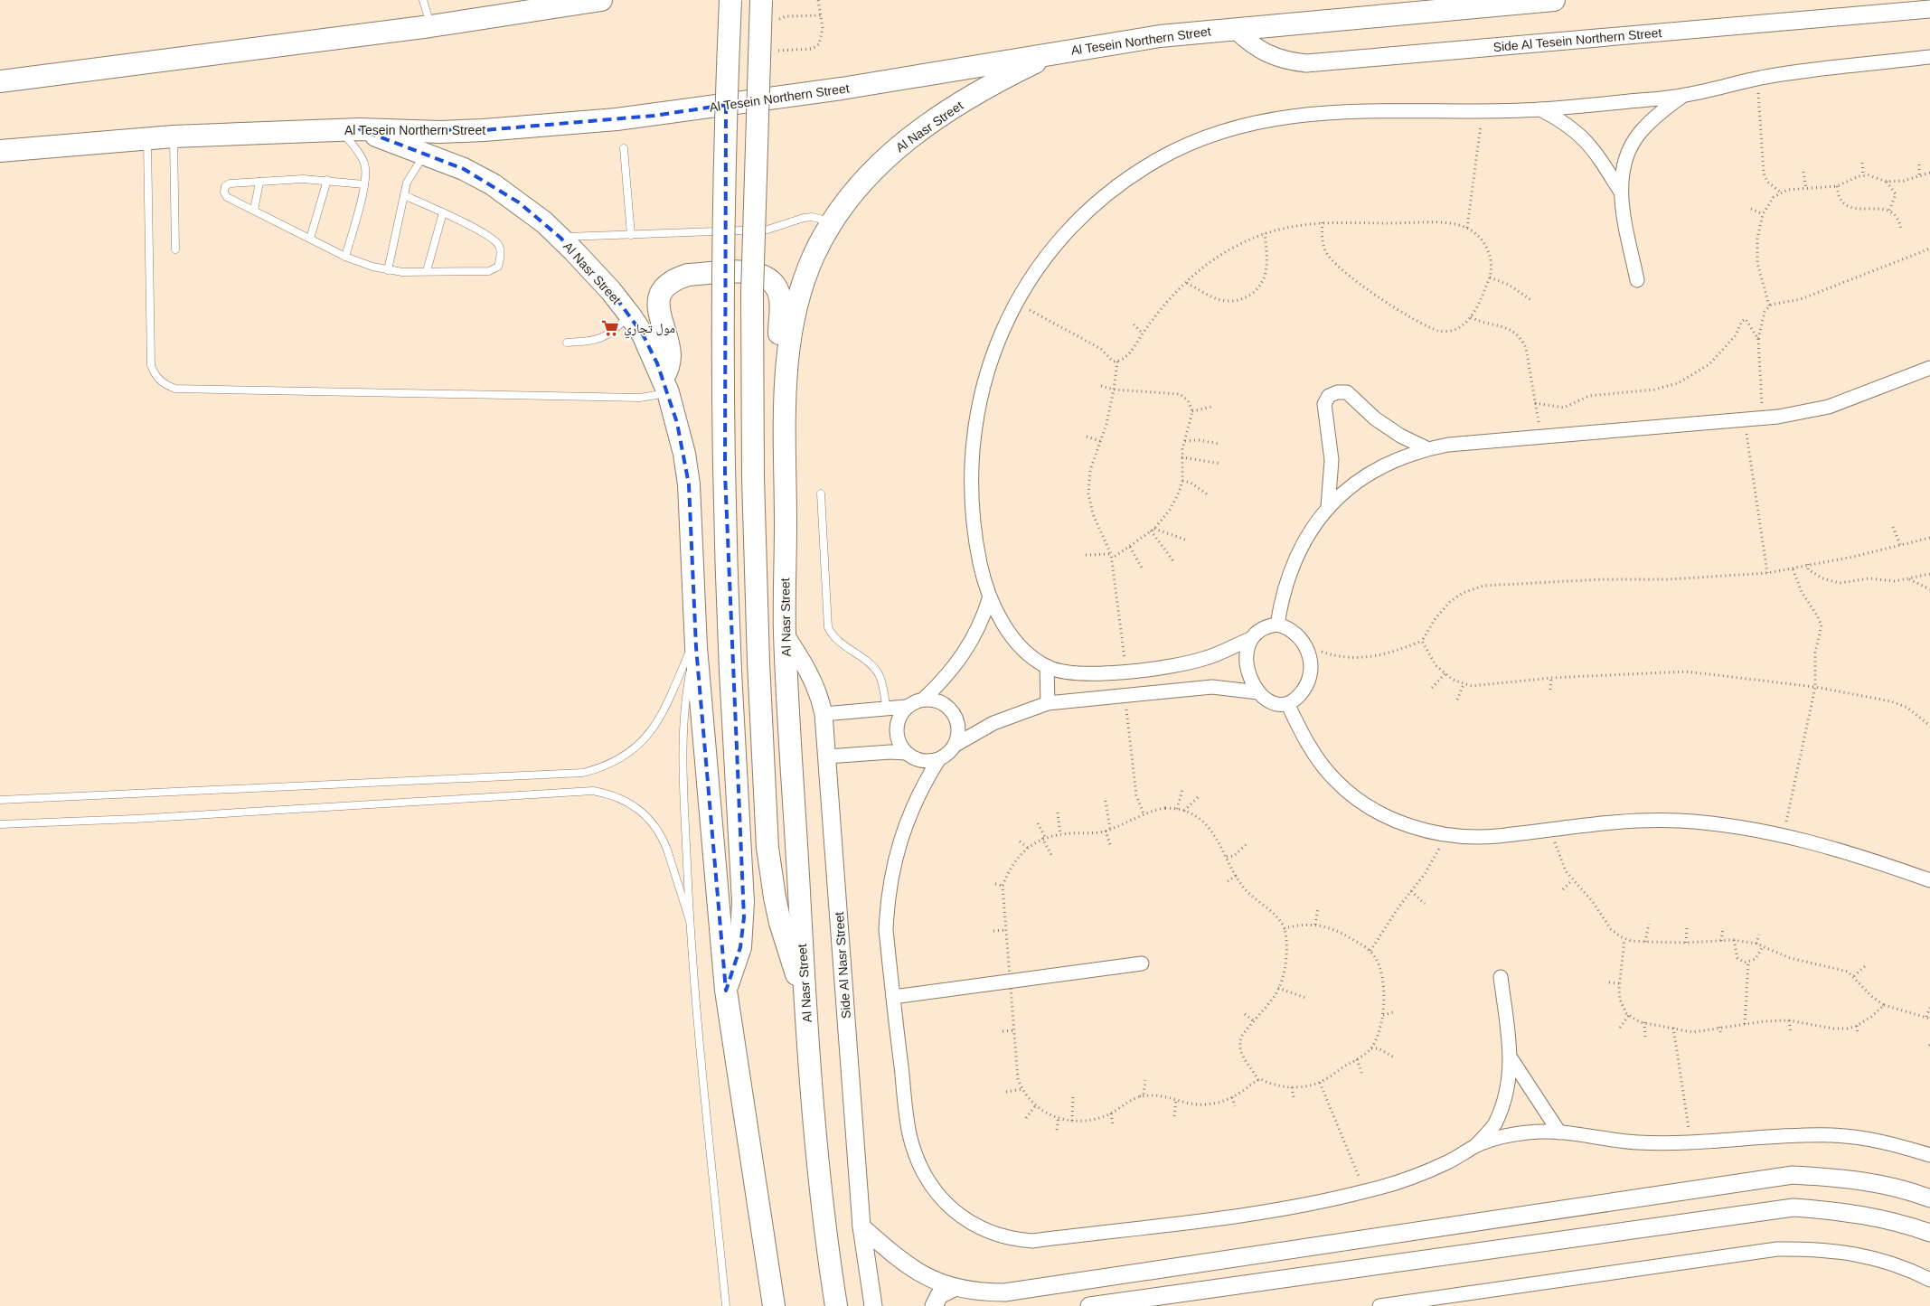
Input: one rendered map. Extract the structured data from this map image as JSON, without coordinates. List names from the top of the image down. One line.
{"streets":{"main road":["Al Tesein Northern Street","Al Nasr Street"],"street":["Side Al Tesein Northern Street","Side Al Nasr Street"]},"crossings":[["Side Al Tesein Northern Street","Al Tesein Northern Street"],["Al Tesein Northern Street","Al Nasr Street"],["Al Nasr Street","Side Al Nasr Street"]],"places":{"supermarket":["مول تجاري"]}}
